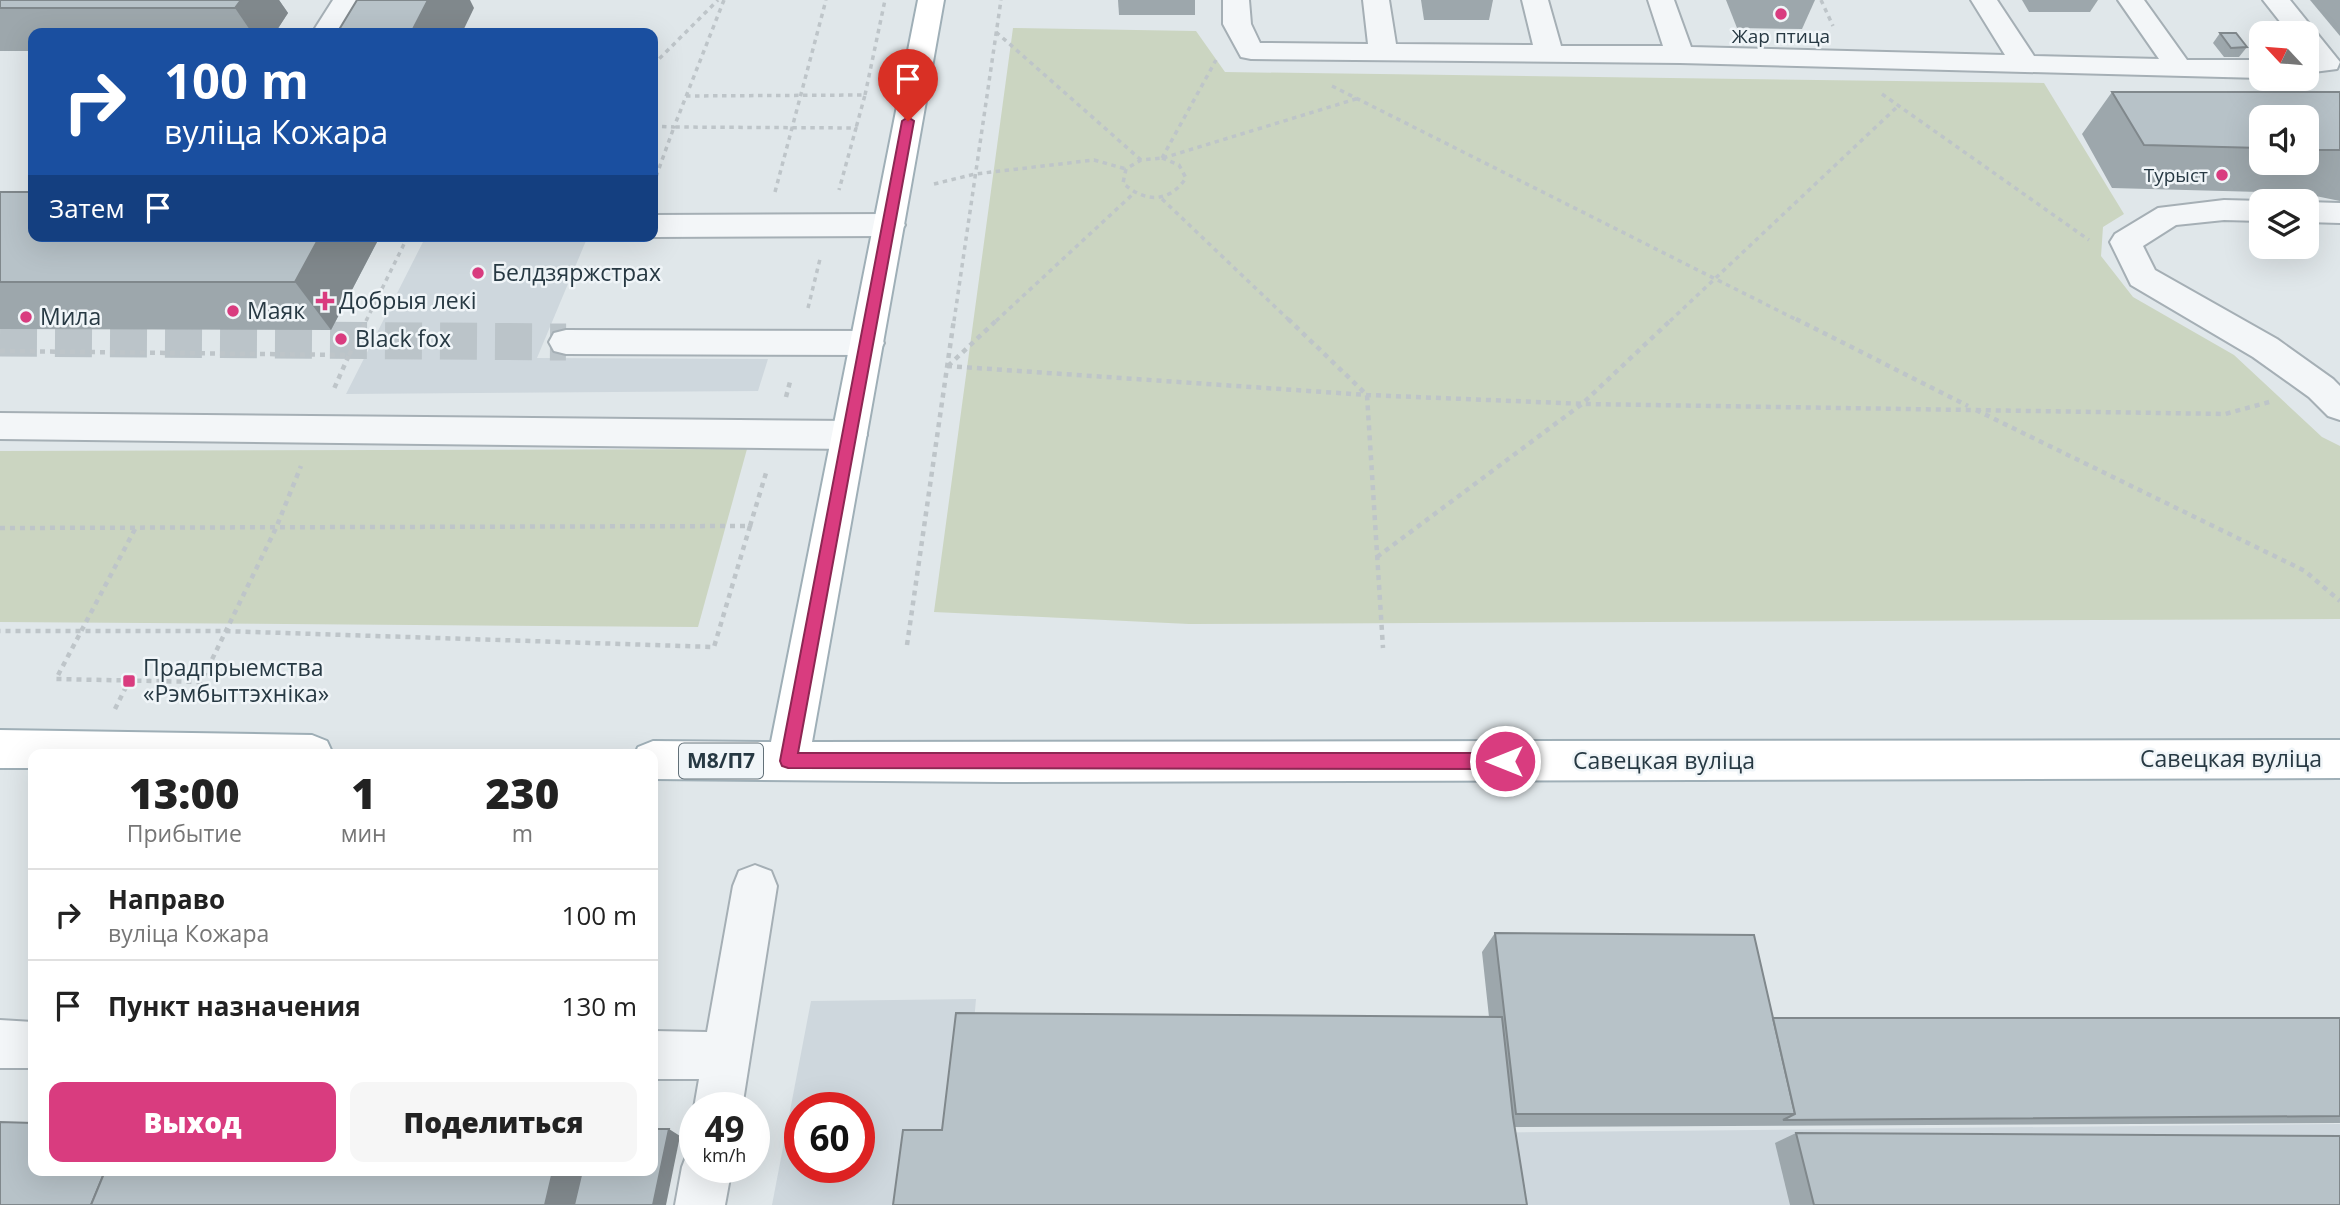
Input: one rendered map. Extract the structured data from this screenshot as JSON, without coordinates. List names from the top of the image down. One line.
{"streets":{"main road":["Савецкая вуліца","М8/П7"]},"places":{"other":["Жар птица","Турыст","Белдзяржстрах","Маяк","Мила","Black fox"],"health":["Добрыя лекі"],"transit":["Прадпрыемства «Рэмбыттэхніка»"]},"north":"top left","page":{"turn":["100 m","вуліца Кожара"],"then":"Затем","eta":["13:00","Прибытие","1","мин","230","m"],"list":[{"name":"Направо","note":"вуліца Кожара","value":"100 m"},{"name":"Пункт назначения","value":"130 m"}],"buttons":["Выход","Поделиться"],"speed":"49 km/h","limit":"60"}}
